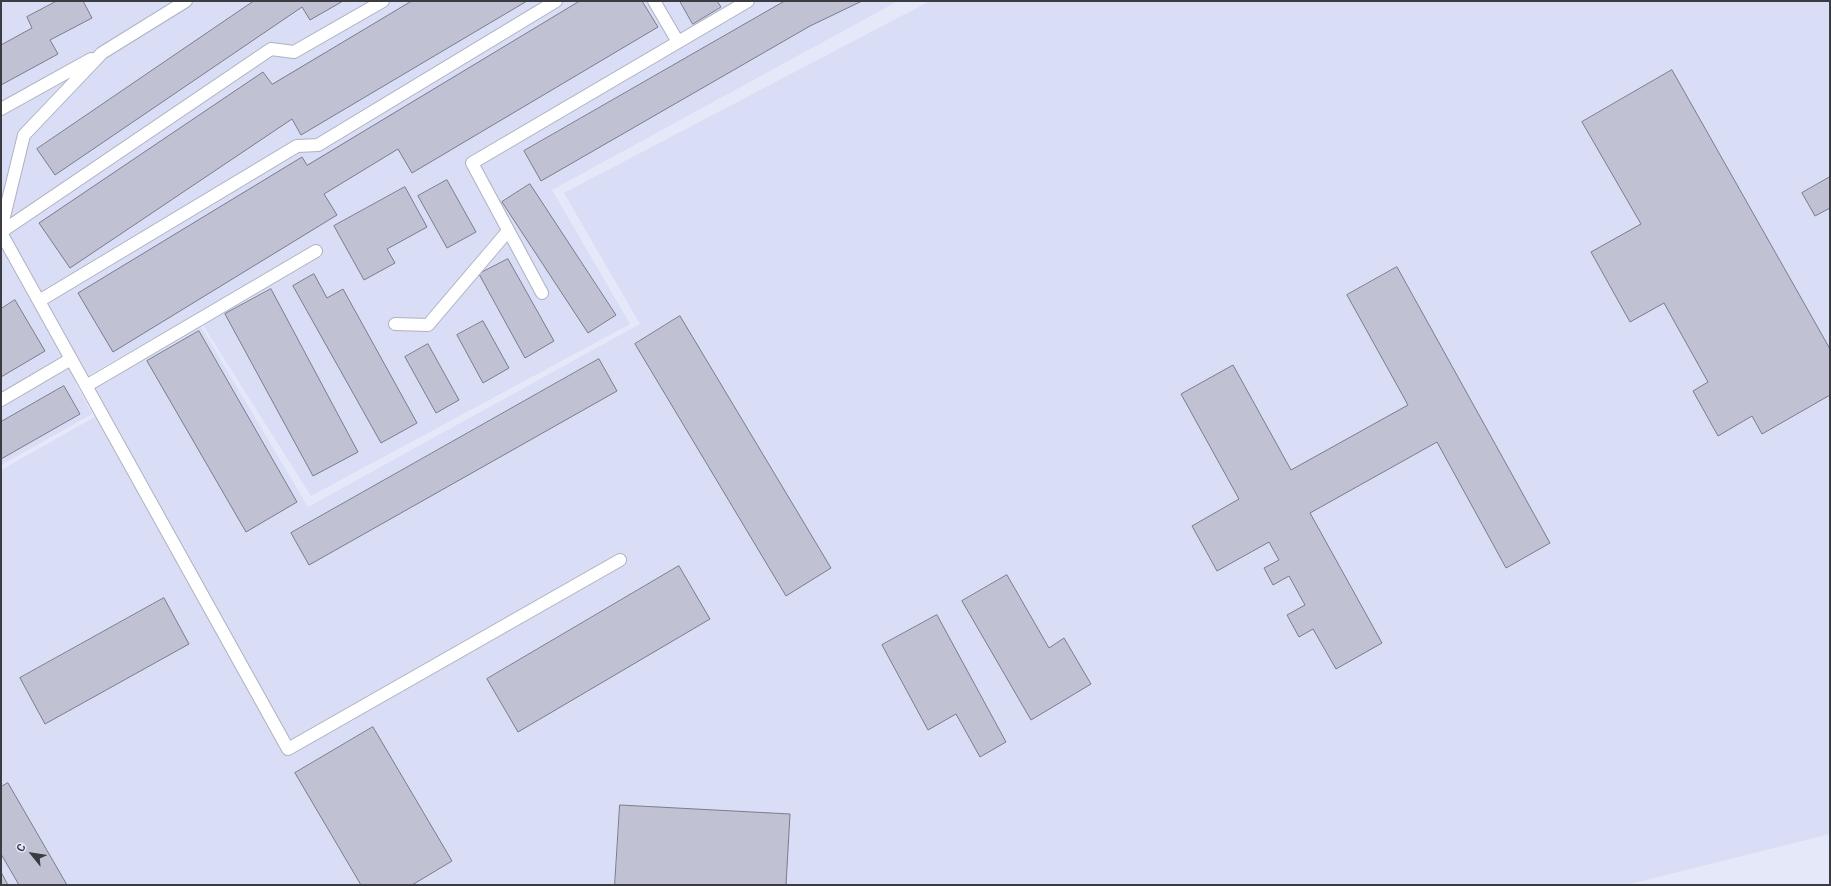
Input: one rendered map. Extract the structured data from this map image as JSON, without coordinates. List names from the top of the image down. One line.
{"north":"top left"}
